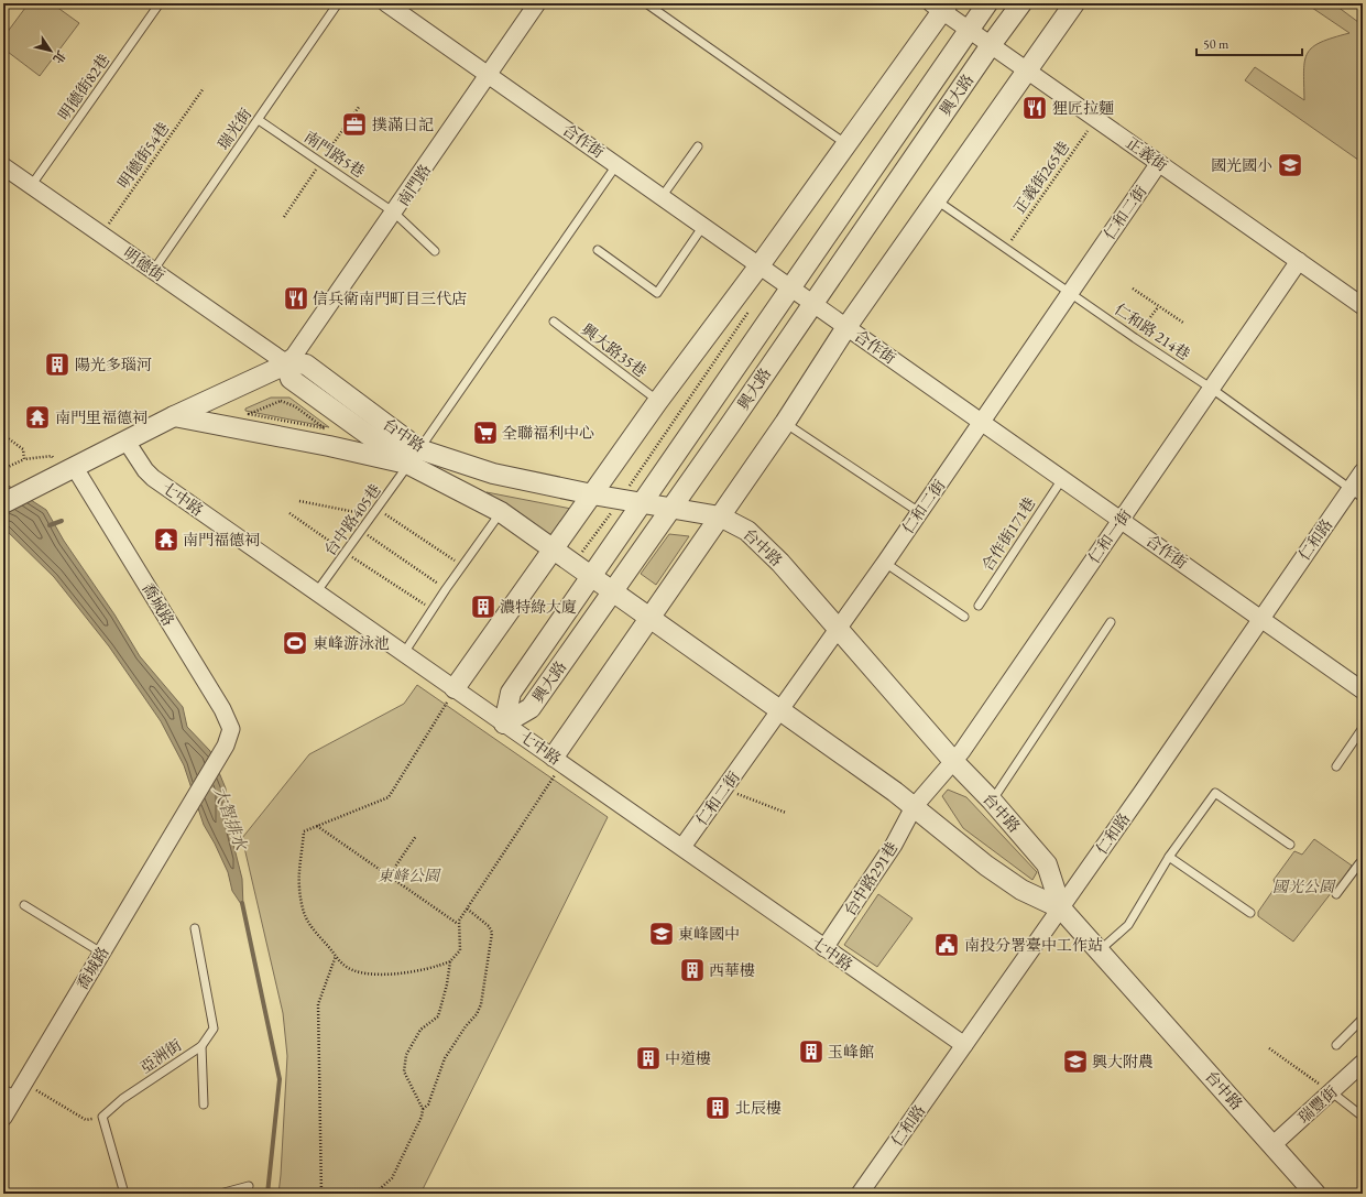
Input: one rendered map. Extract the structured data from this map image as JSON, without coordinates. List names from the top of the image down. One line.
{"streets":{"street":["興大路","合作街","正義街","南門路","仁和二街","明德街","台中路","七中路","仁和一街","仁和路","喬城路","台中路291巷","瑞豐街"],"lane":["明德街82巷","瑞光街","南門路5巷","仁和路 214巷","興大路35巷","台中路405巷","合作街171巷","亞洲街"],"path":["明德街54巷","正義街265巷"]},"crossings":[["明德街82巷","明德街"],["興大路","合作街"],["興大路","正義街"],["興大路","台中路"],["興大路","七中路"],["瑞光街","南門路5巷"],["瑞光街","明德街"],["合作街","南門路"],["合作街","仁和二街"],["合作街","台中路405巷"],["合作街","合作街171巷"],["合作街","仁和一街"],["合作街","仁和路"],["南門路5巷","南門路"],["正義街","正義街265巷"],["正義街","仁和二街"],["正義街","仁和一街"],["明德街54巷","明德街"],["正義街265巷","仁和路 214巷"],["南門路","明德街"],["南門路","台中路"],["仁和二街","仁和路 214巷"],["仁和二街","台中路"],["仁和二街","七中路"],["明德街","台中路"],["仁和路 214巷","仁和一街"],["仁和路 214巷","仁和路"],["台中路","台中路405巷"],["台中路","仁和一街"],["台中路","仁和路"],["台中路","台中路291巷"],["台中路","瑞豐街"],["七中路","台中路405巷"],["七中路","仁和路"],["七中路","台中路291巷"],["仁和一街","台中路291巷"]],"water":["大智排水"],"parks":["東峰公園","國光公園"],"places":{"restaurant":["狸匠拉麵","信兵衛南門町目三代店"],"office":["撲滿日記"],"school or university":["國光國小","東峰國中","興大附農"],"building":["陽光多瑙河","濃特綠大廈","西華樓","玉峰館","中道樓","北辰樓"],"temple":["南門里福德祠","南門福德祠"],"supermarket":["全聯福利中心"],"sports":["東峰游泳池"],"public building":["南投分署臺中工作站"]},"scale_bar":"50 m","north":"bottom right"}
